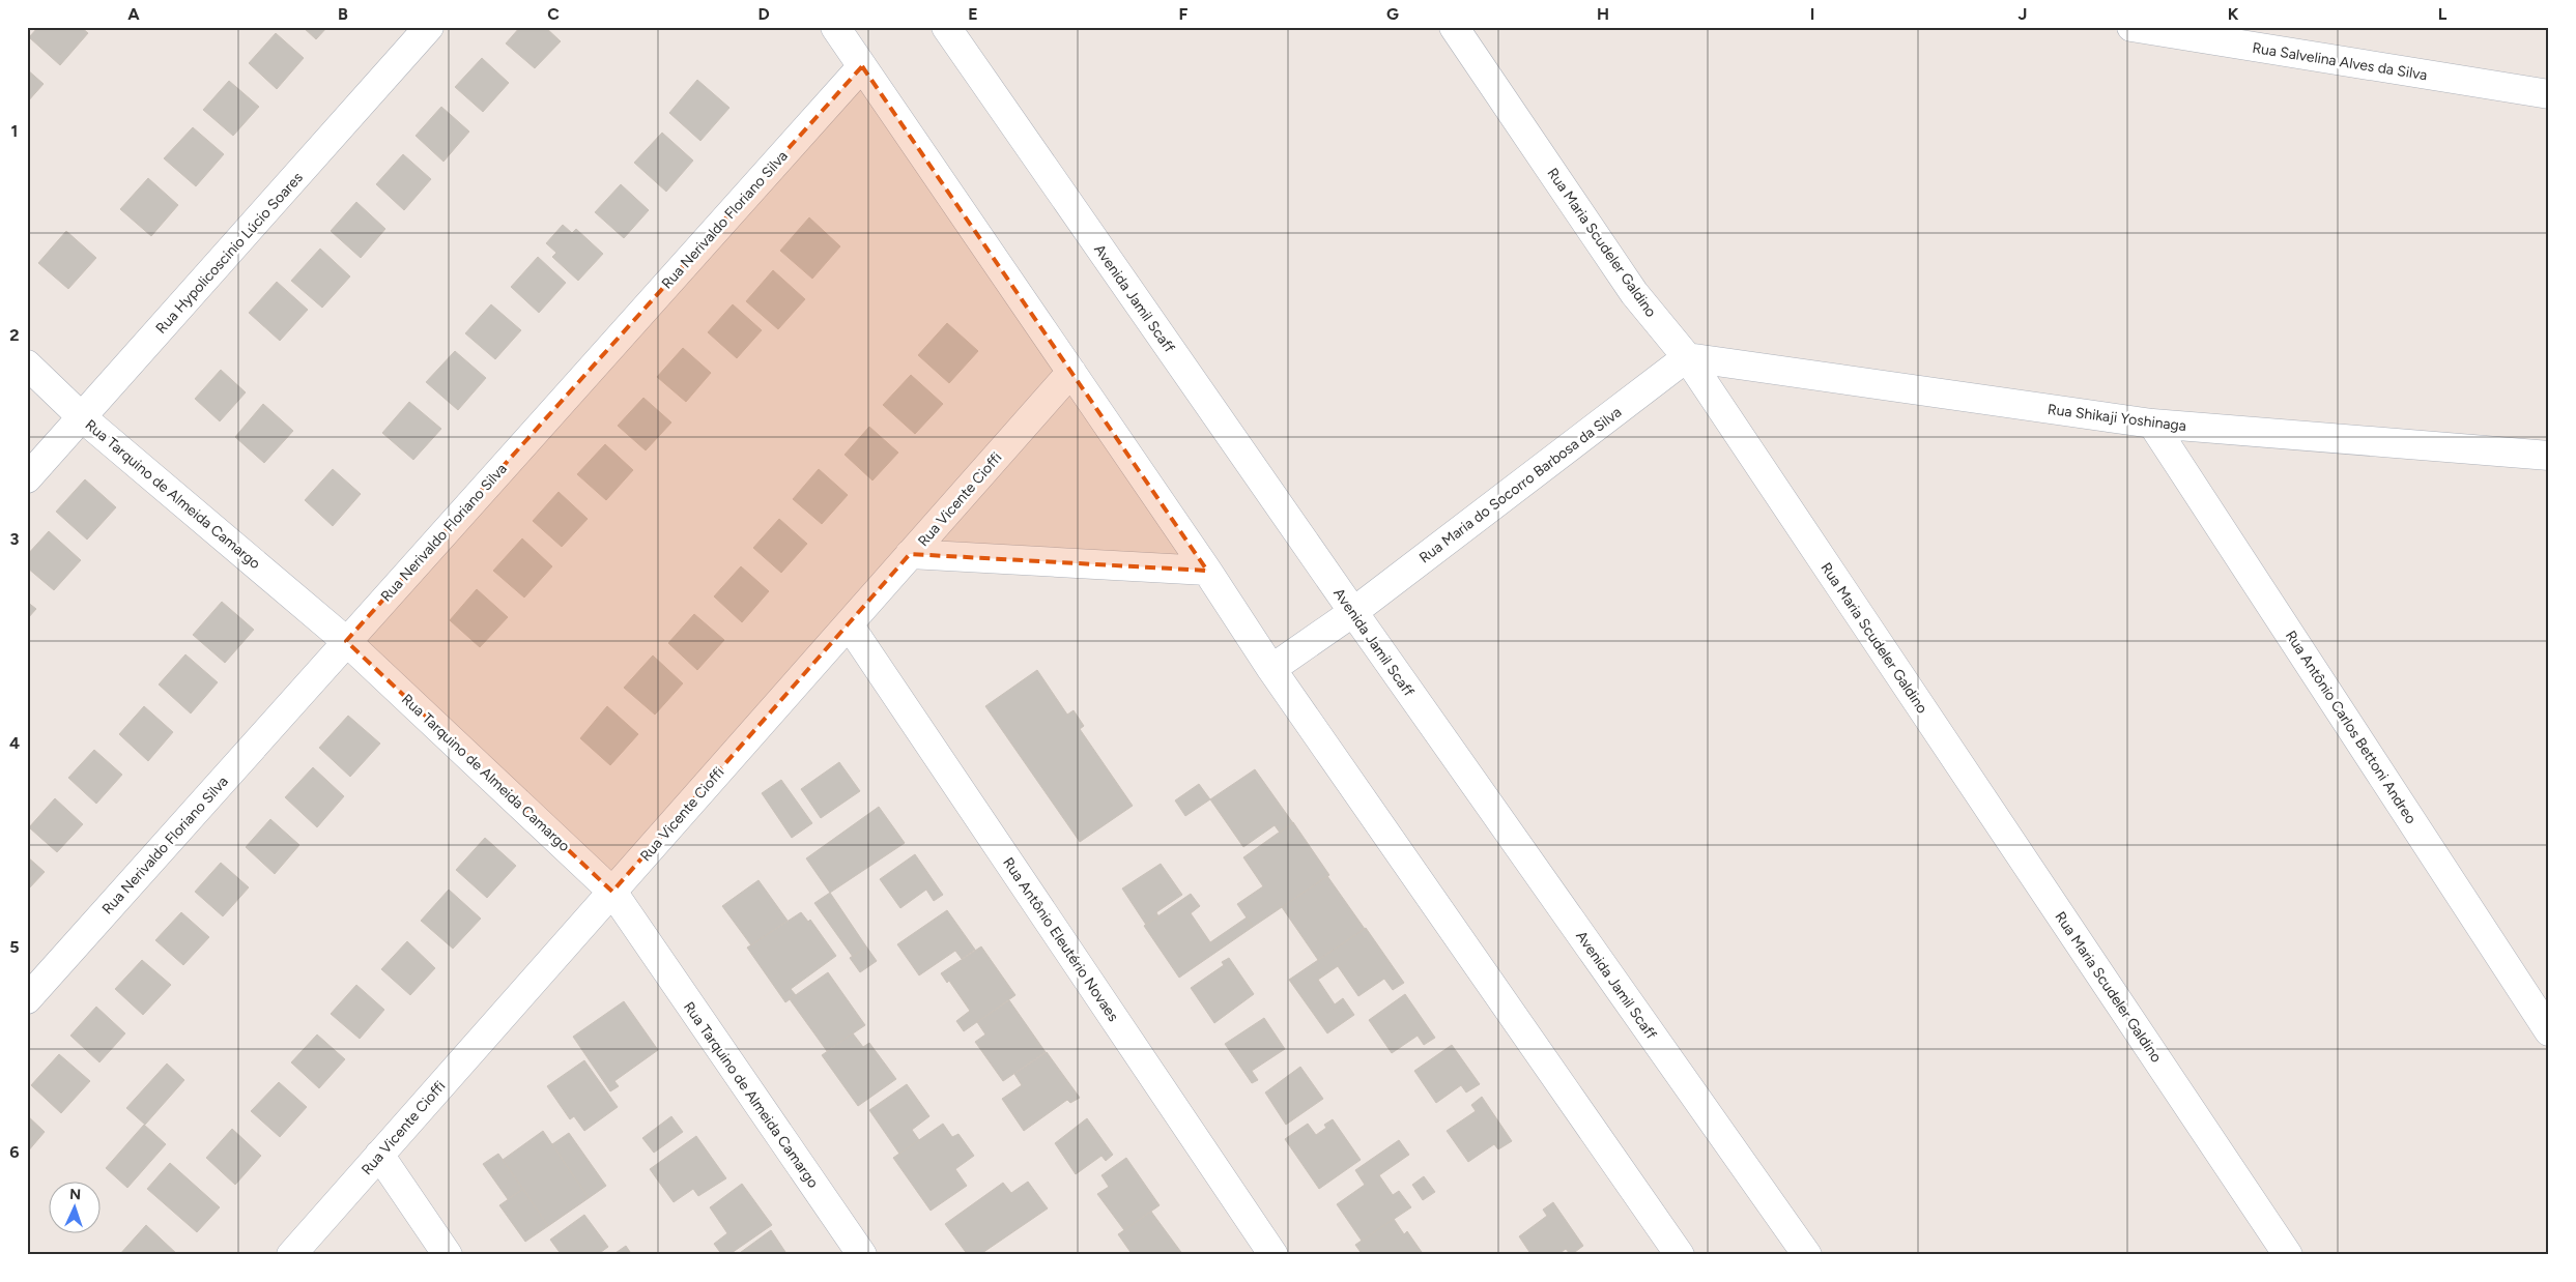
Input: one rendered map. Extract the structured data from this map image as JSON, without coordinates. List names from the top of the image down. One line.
{"streets":{"street":["Rua Salvelina Alves da Silva","Rua Nerivaldo Floriano Silva","Rua Maria Scudeler Galdino","Rua Hypolicoscinio Lúcio Soares","Avenida Jamil Scaff","Rua Shikaji Yoshinaga","Rua Maria do Socorro Barbosa da Silva","Rua Tarquino de Almeida Camargo","Rua Vicente Cioffi","Rua Antônio Carlos Bettoni Andreo","Rua Antônio Eleutério Novaes"]},"crossings":[["Rua Nerivaldo Floriano Silva","Rua Tarquino de Almeida Camargo"],["Rua Maria Scudeler Galdino","Rua Shikaji Yoshinaga"],["Rua Maria Scudeler Galdino","Rua Maria do Socorro Barbosa da Silva"],["Rua Hypolicoscinio Lúcio Soares","Rua Tarquino de Almeida Camargo"],["Avenida Jamil Scaff","Rua Maria do Socorro Barbosa da Silva"],["Rua Shikaji Yoshinaga","Rua Maria do Socorro Barbosa da Silva"],["Rua Shikaji Yoshinaga","Rua Antônio Carlos Bettoni Andreo"],["Rua Tarquino de Almeida Camargo","Rua Vicente Cioffi"],["Rua Vicente Cioffi","Rua Antônio Eleutério Novaes"]],"north":"top","grid":{"columns":["A","B","C","D","E","F","G","H","I","J","K","L"],"rows":["1","2","3","4","5","6"]}}
